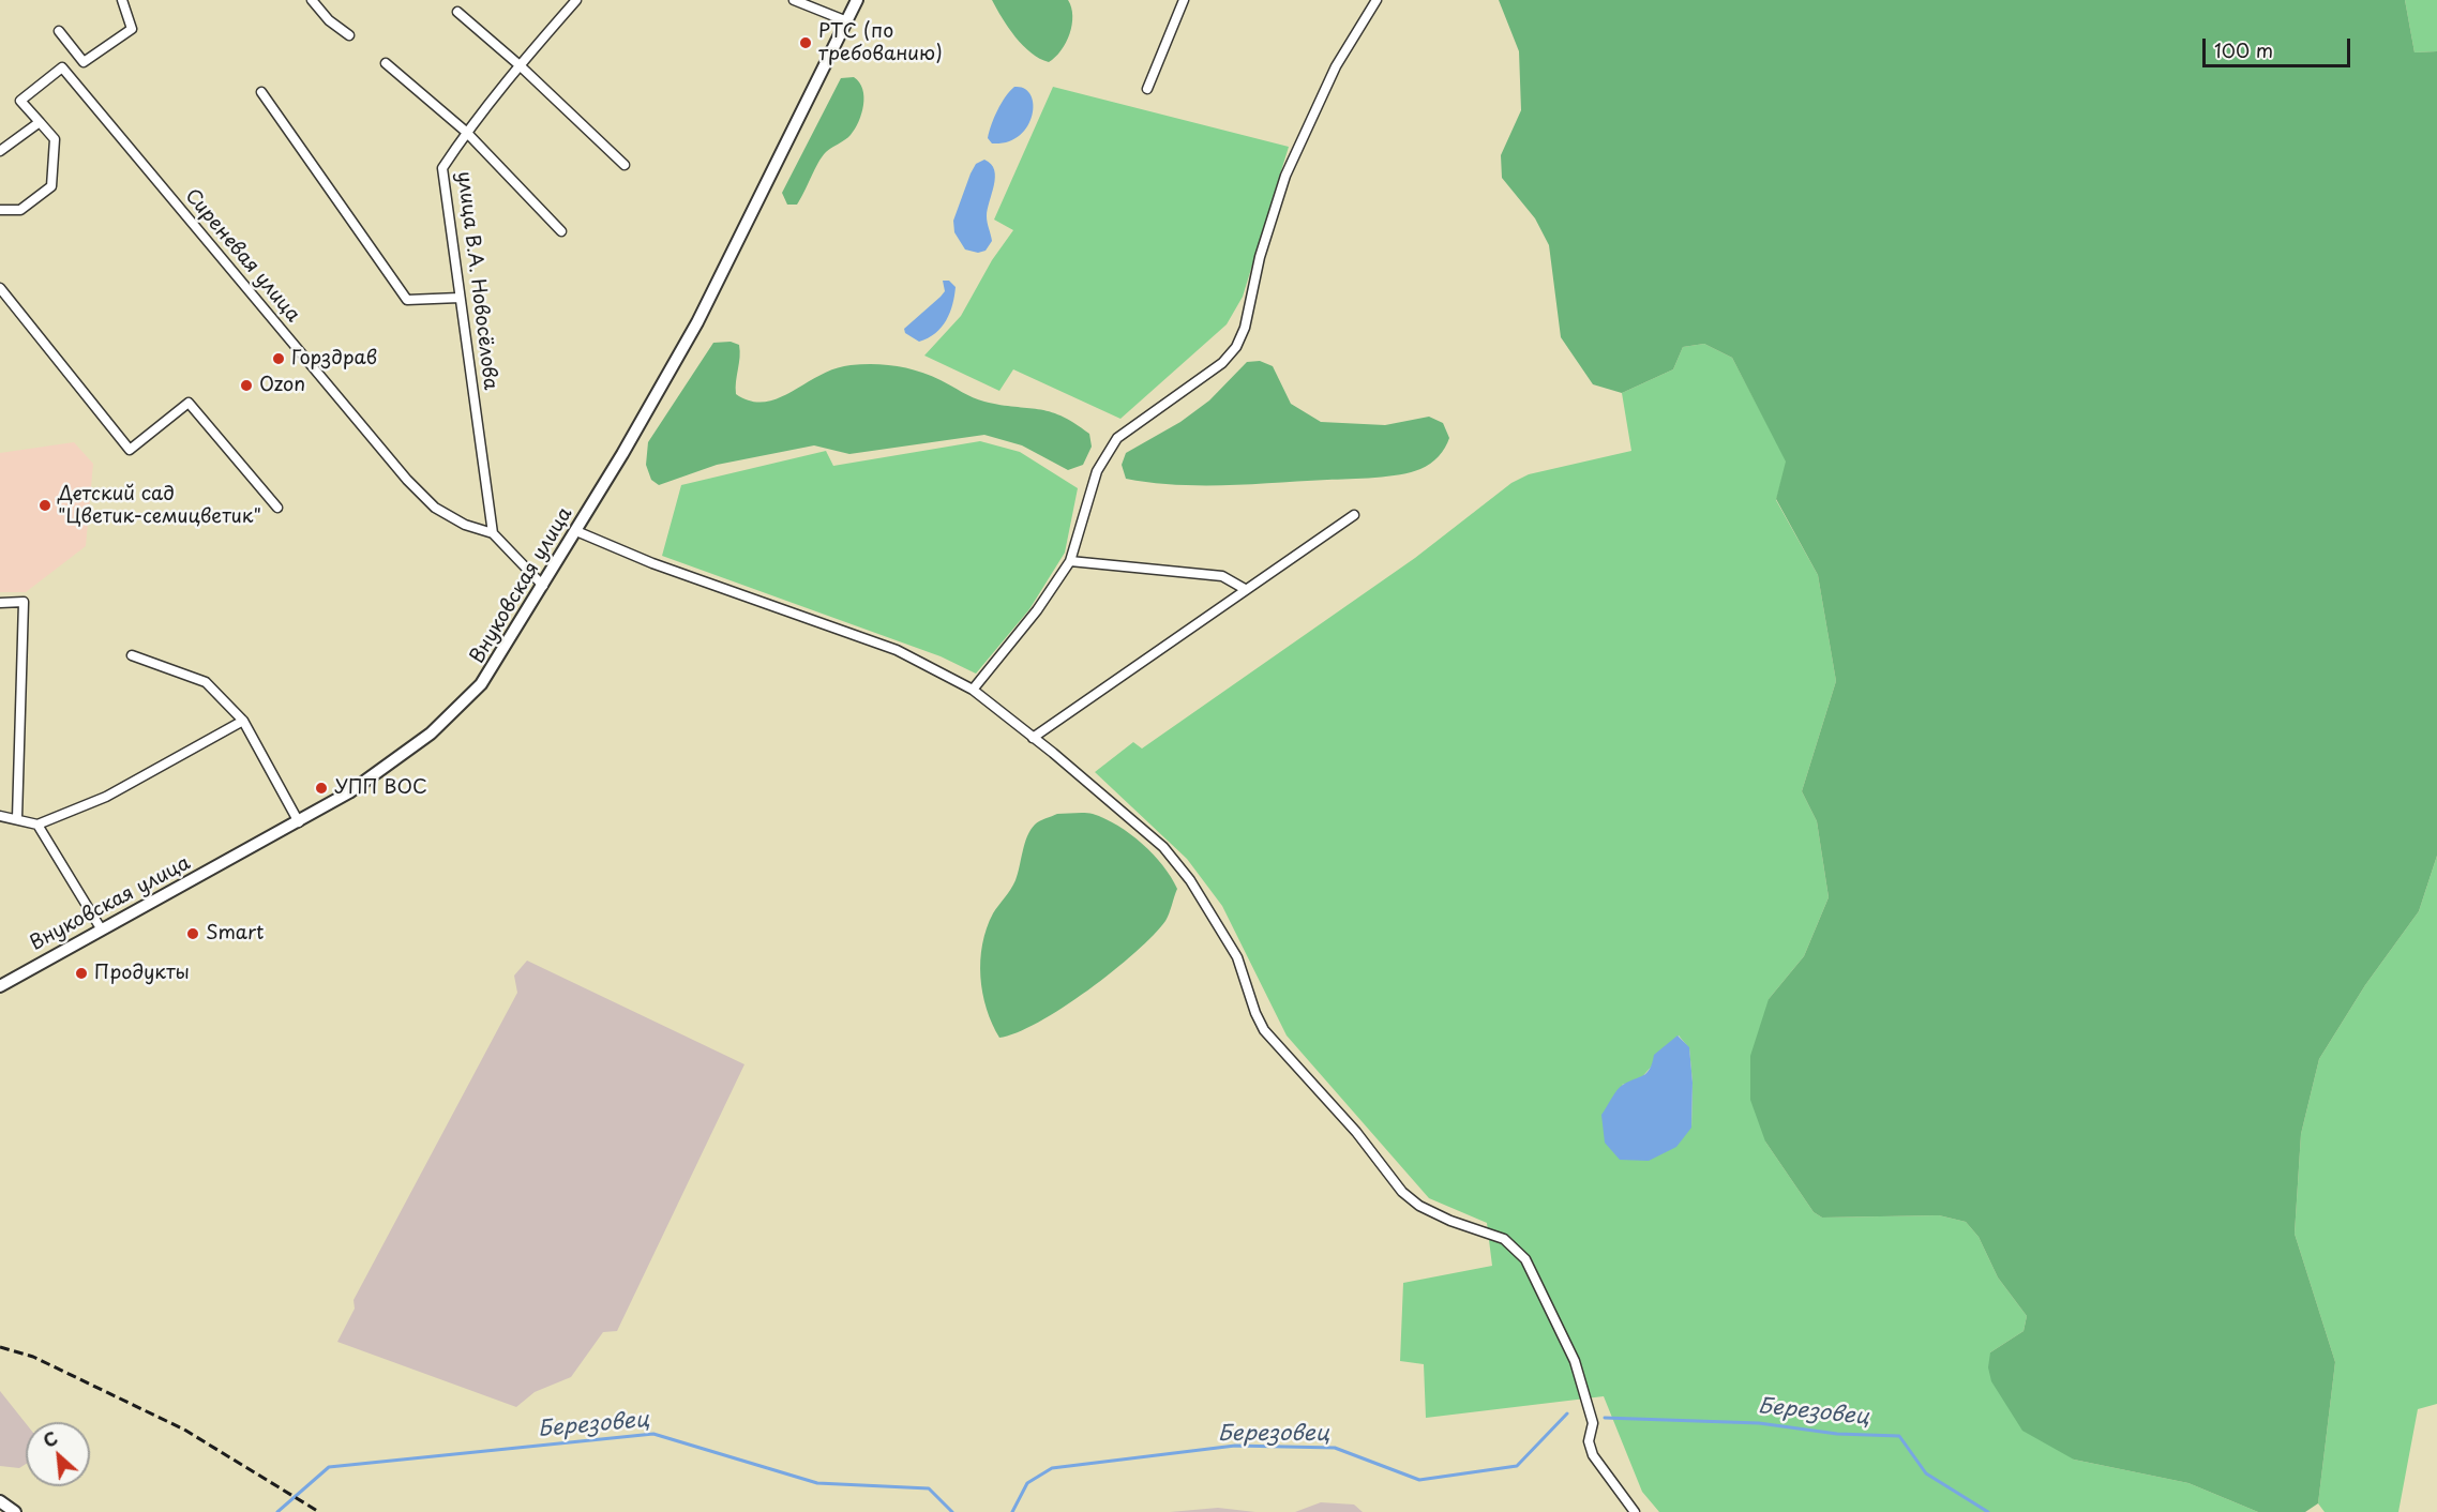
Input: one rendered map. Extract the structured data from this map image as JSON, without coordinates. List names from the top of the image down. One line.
{"streets":{"main road":["Внуковская улица"],"street":["Сиреневая улица","улица В.А. Новосёлова"]},"crossings":[["Сиреневая улица","улица В.А. Новосёлова"],["Сиреневая улица","Внуковская улица"]],"water":["Березовец"],"places":["РТС (по требованию)","Горздрав","Ozon","Детский сад \"Цветик-семицветик\"","УПП ВОС","Smart","Продукты"],"scale_bar":"100 m","north":"top left"}
